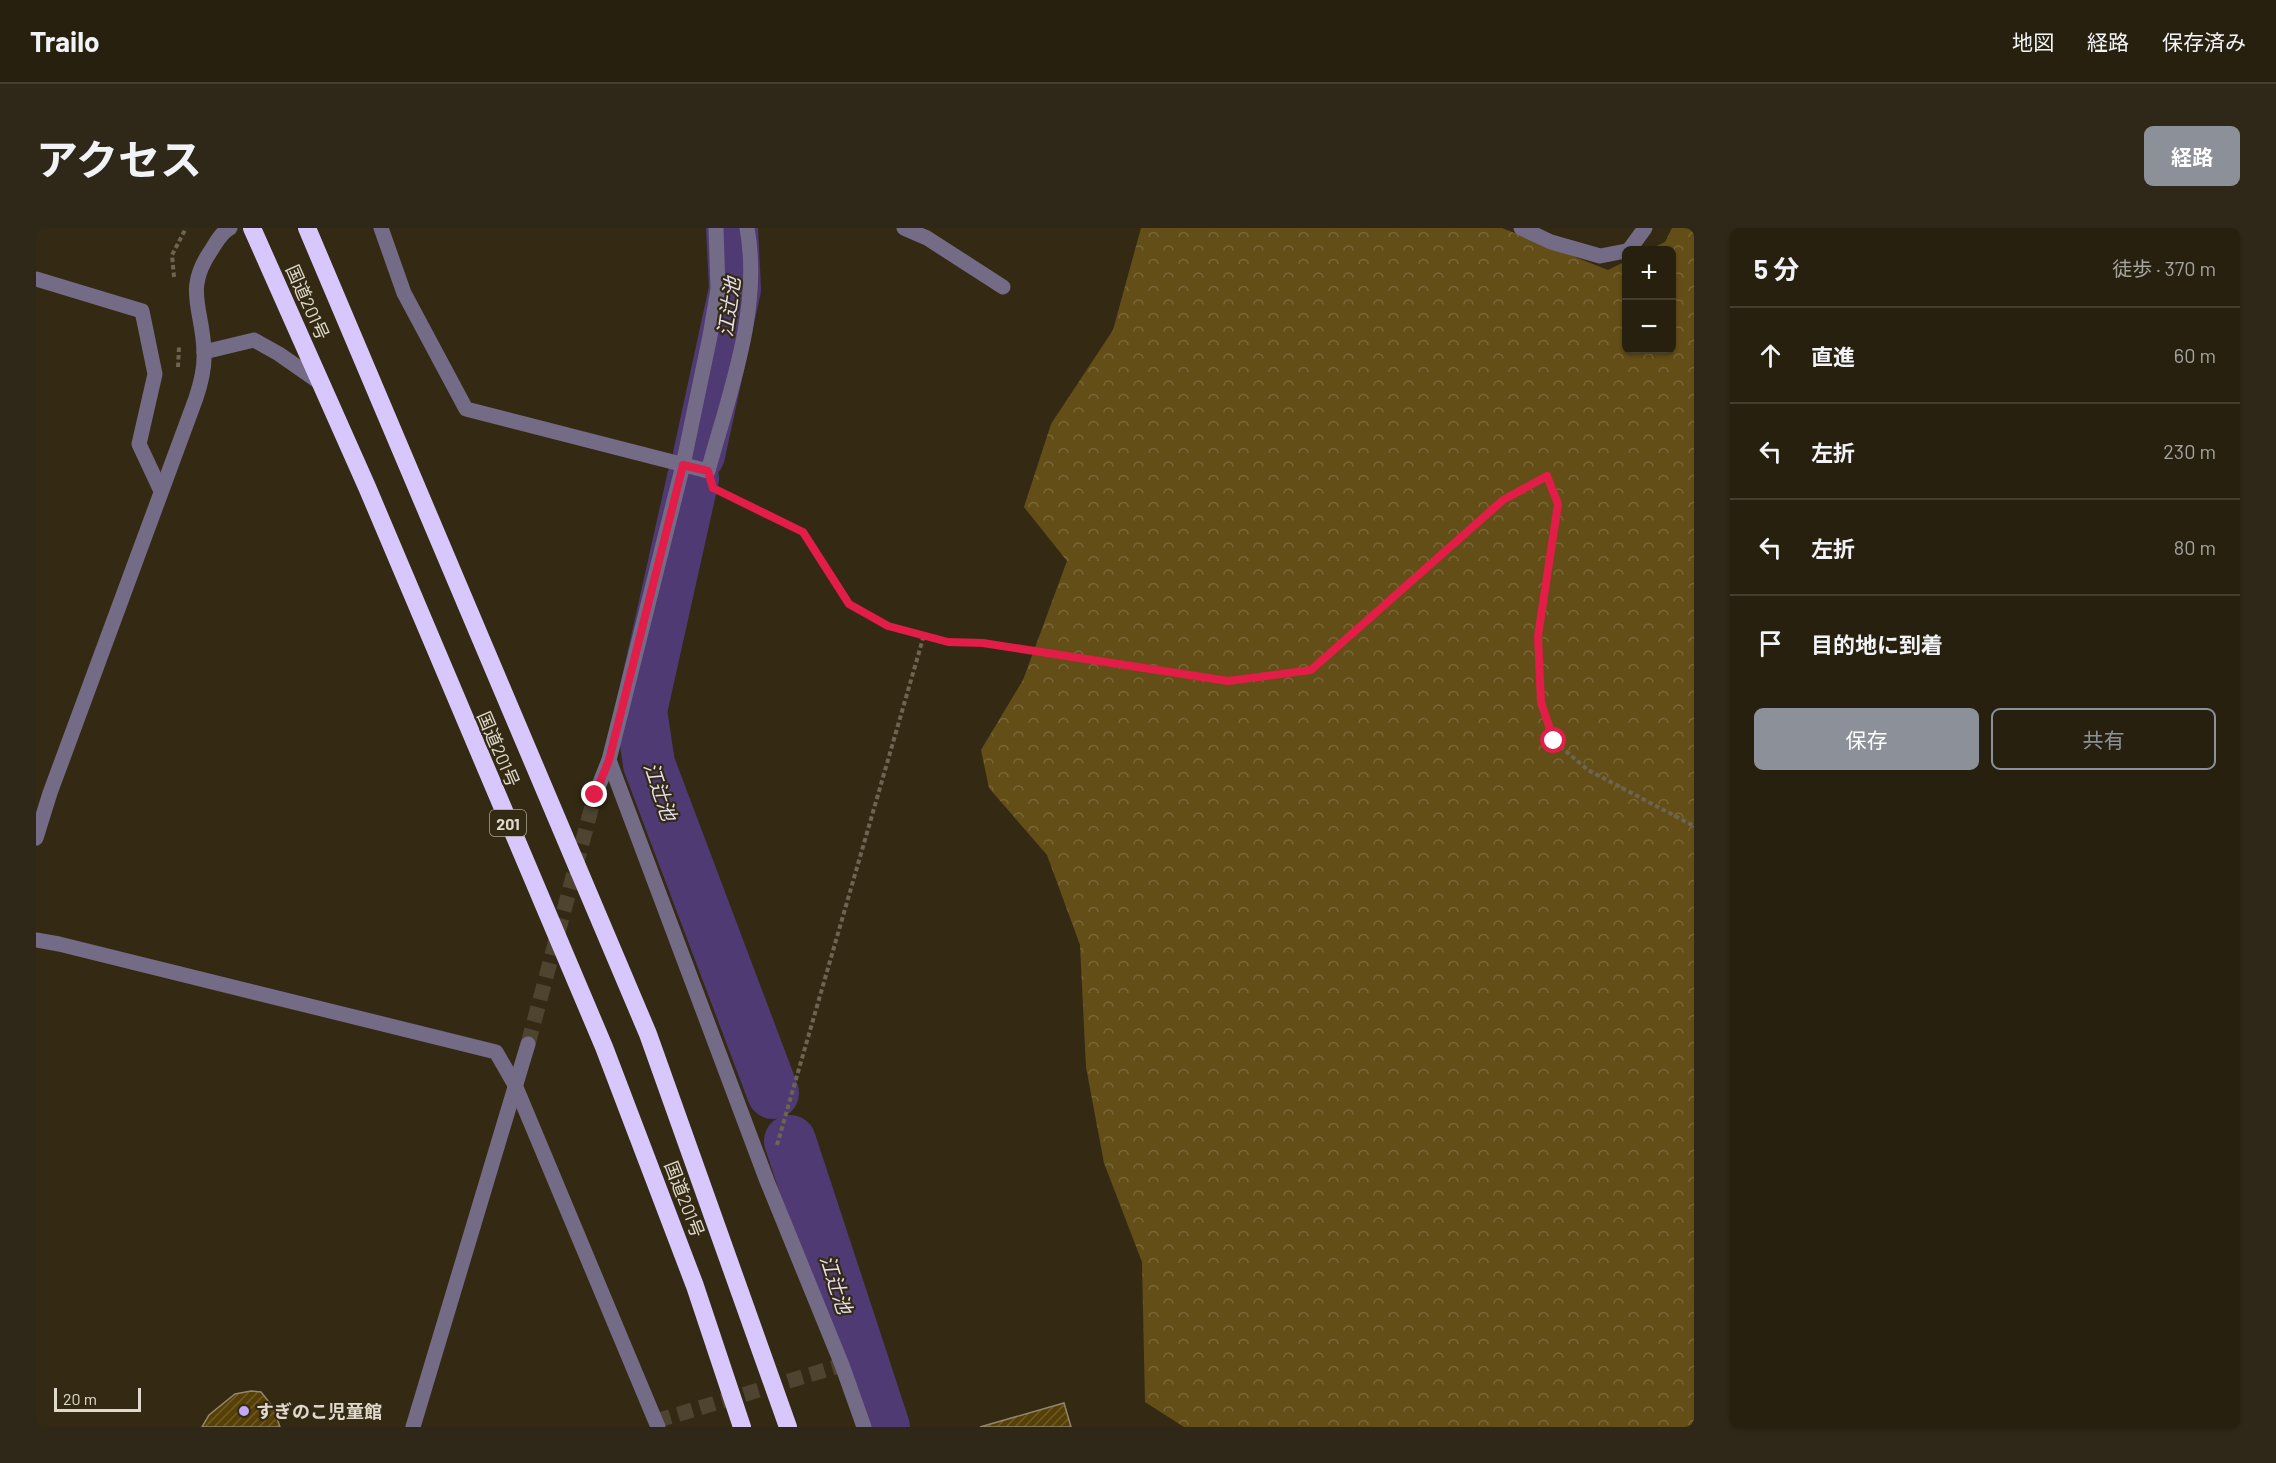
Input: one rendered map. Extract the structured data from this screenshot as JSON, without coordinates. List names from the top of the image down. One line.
{"streets":{"highway":["国道201号","201"]},"water":["江辻池"],"places":["すぎのこ児童館"],"scale_bar":"20 m","page":{"header":"Trailo","nav":["地図","経路","保存済み"],"title":"アクセス","buttons":["経路",["保存","共有"]],"heading":["5 分","徒歩 · 370 m"],"map_buttons":["+","−"],"list":[["直進","60 m"],["左折","230 m"],["左折","80 m"],"目的地に到着"],"scale":"20 m"}}
